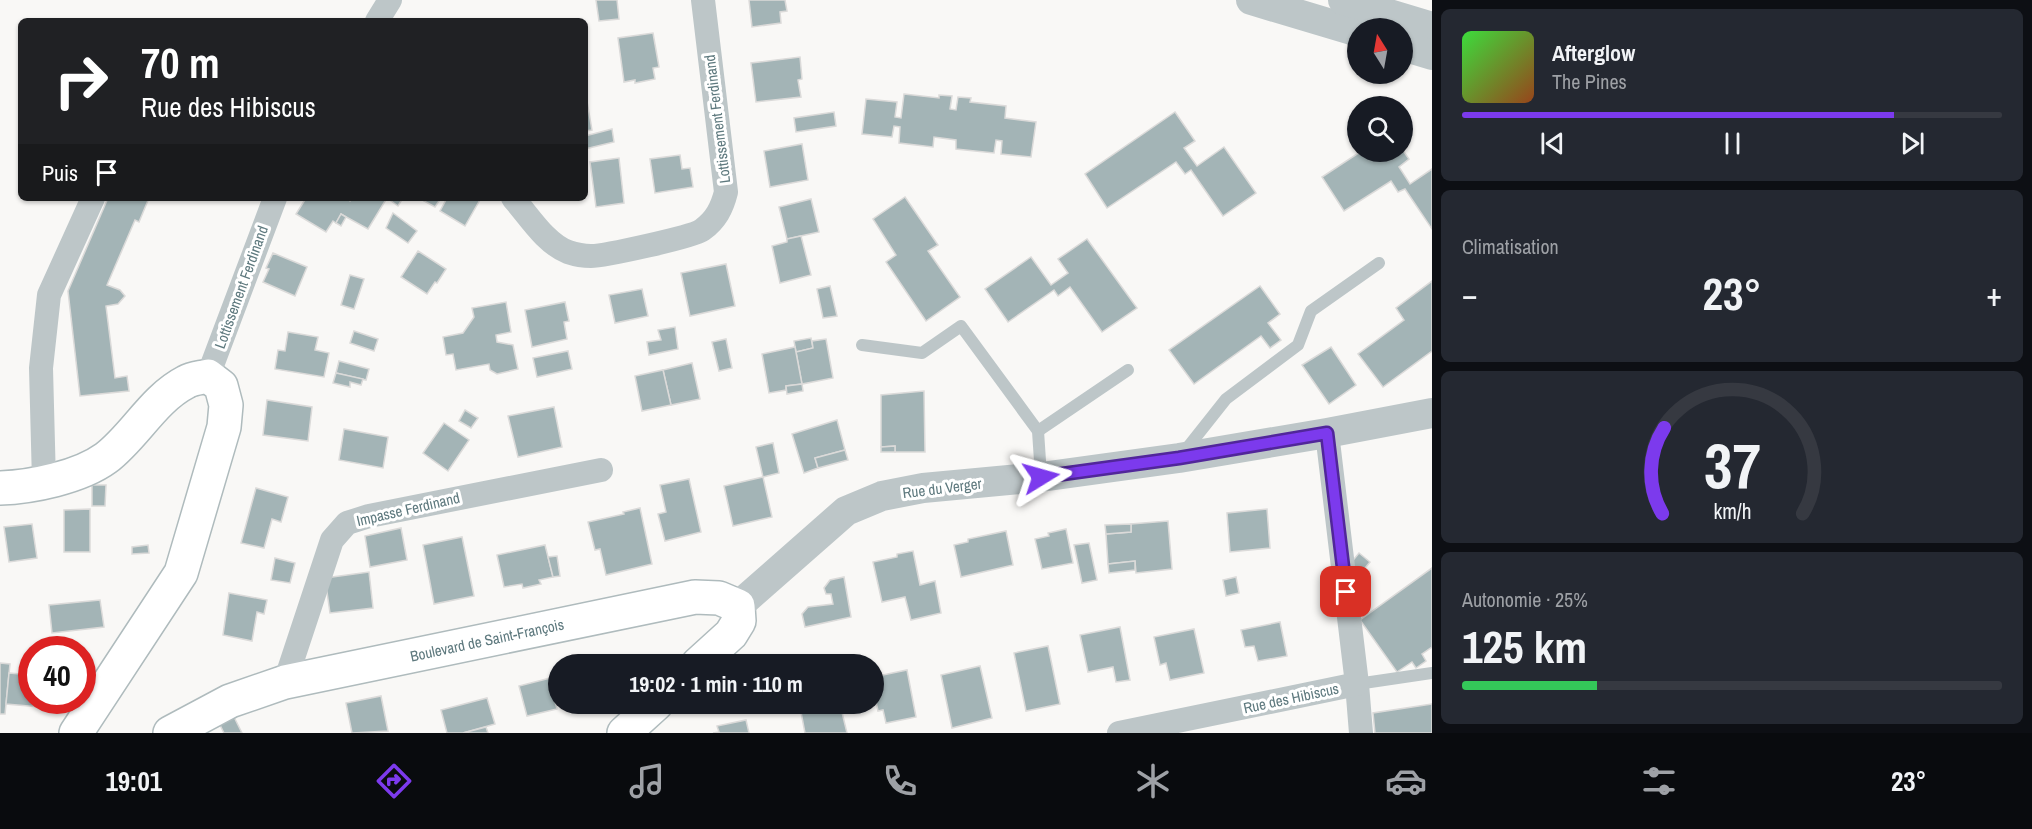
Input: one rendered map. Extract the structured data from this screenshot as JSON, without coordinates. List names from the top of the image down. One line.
{"streets":{"main road":["Boulevard de Saint-François"],"street":["Lottissement Ferdinand","Rue du Verger","Impasse Ferdinand","Rue des Hibiscus"]},"crossings":[["Rue du Verger","Boulevard de Saint-François"],["Rue du Verger","Rue des Hibiscus"],["Impasse Ferdinand","Boulevard de Saint-François"]],"north":"top","page":{"turn":["70 m","Rue des Hibiscus"],"song":["Afterglow","The Pines"],"then":"Puis","tile":["Climatisation",["Autonomie · 25%","125 km"]],"heat":["−","23°","+"],"limit":"40","trip":"19:02 · 1 min · 110 m","tabs":["19:01","23°"],"gauge":["37","km/h"]}}
